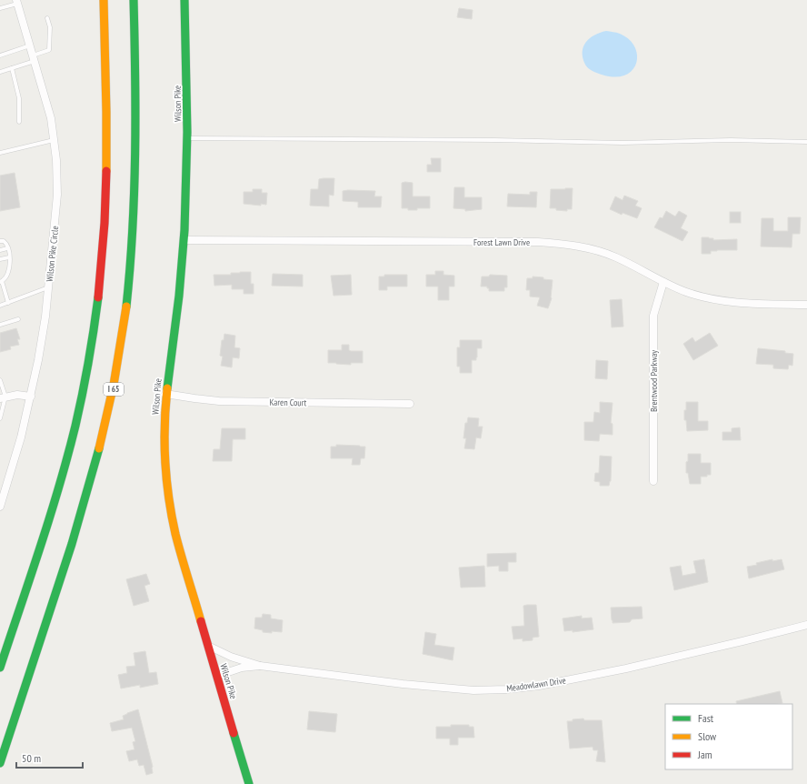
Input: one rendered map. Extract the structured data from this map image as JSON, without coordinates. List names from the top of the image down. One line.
{"streets":{"main road":["Wilson Pike","I 65"],"street":["Forest Lawn Drive","Wilson Pike Circle","Brentwood Parkway","Karen Court","Meadowlawn Drive"]},"crossings":[["Wilson Pike","Forest Lawn Drive"],["Wilson Pike","Karen Court"],["Wilson Pike","Meadowlawn Drive"],["Forest Lawn Drive","Brentwood Parkway"]],"legend":["Fast","Slow","Jam"],"scale_bar":"50 m"}
